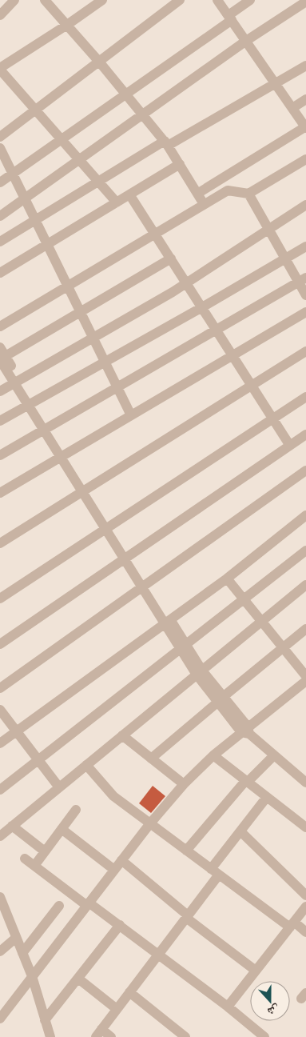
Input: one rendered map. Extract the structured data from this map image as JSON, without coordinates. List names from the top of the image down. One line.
{"north":"bottom"}
